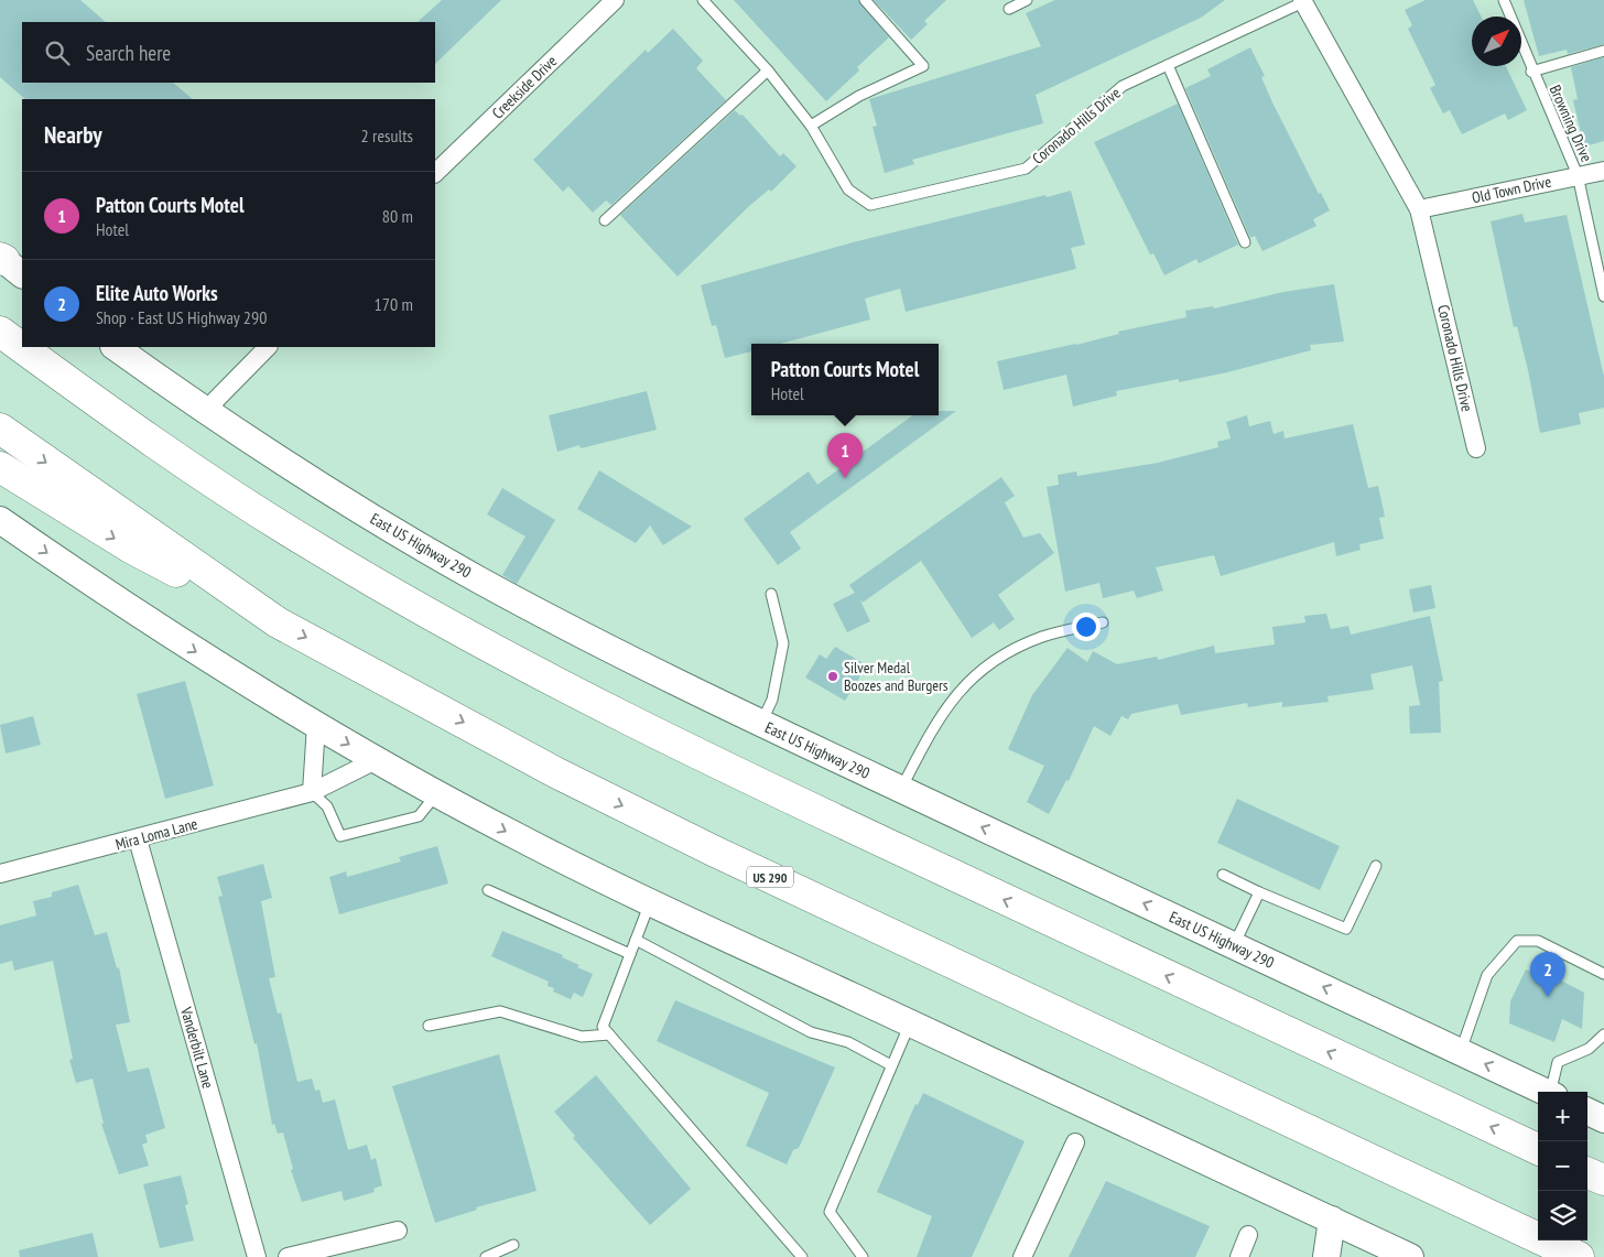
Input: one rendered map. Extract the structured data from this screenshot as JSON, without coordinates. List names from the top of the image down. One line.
{"streets":{"highway":["US 290"],"main road":["East US Highway 290"],"street":["Creekside Drive","Coronado Hills Drive","Old Town Drive","Mira Loma Lane","Vanderbilt Lane"],"lane":["Browning Drive"]},"crossings":[["Browning Drive","Old Town Drive"],["Coronado Hills Drive","Old Town Drive"],["Mira Loma Lane","Vanderbilt Lane"]],"places":["Silver Medal Boozes and Burgers"],"north":"top right","page":{"search":"Search here","heading":["Nearby","2 results"],"list":[{"mark":"1","name":"Patton Courts Motel","note":"Hotel","value":"80 m"},{"mark":"2","name":"Elite Auto Works","note":"Shop · East US Highway 290","value":"170 m"}],"popup":["Patton Courts Motel","Hotel"],"pins":["1","2"],"map_buttons":["+","−"]}}
